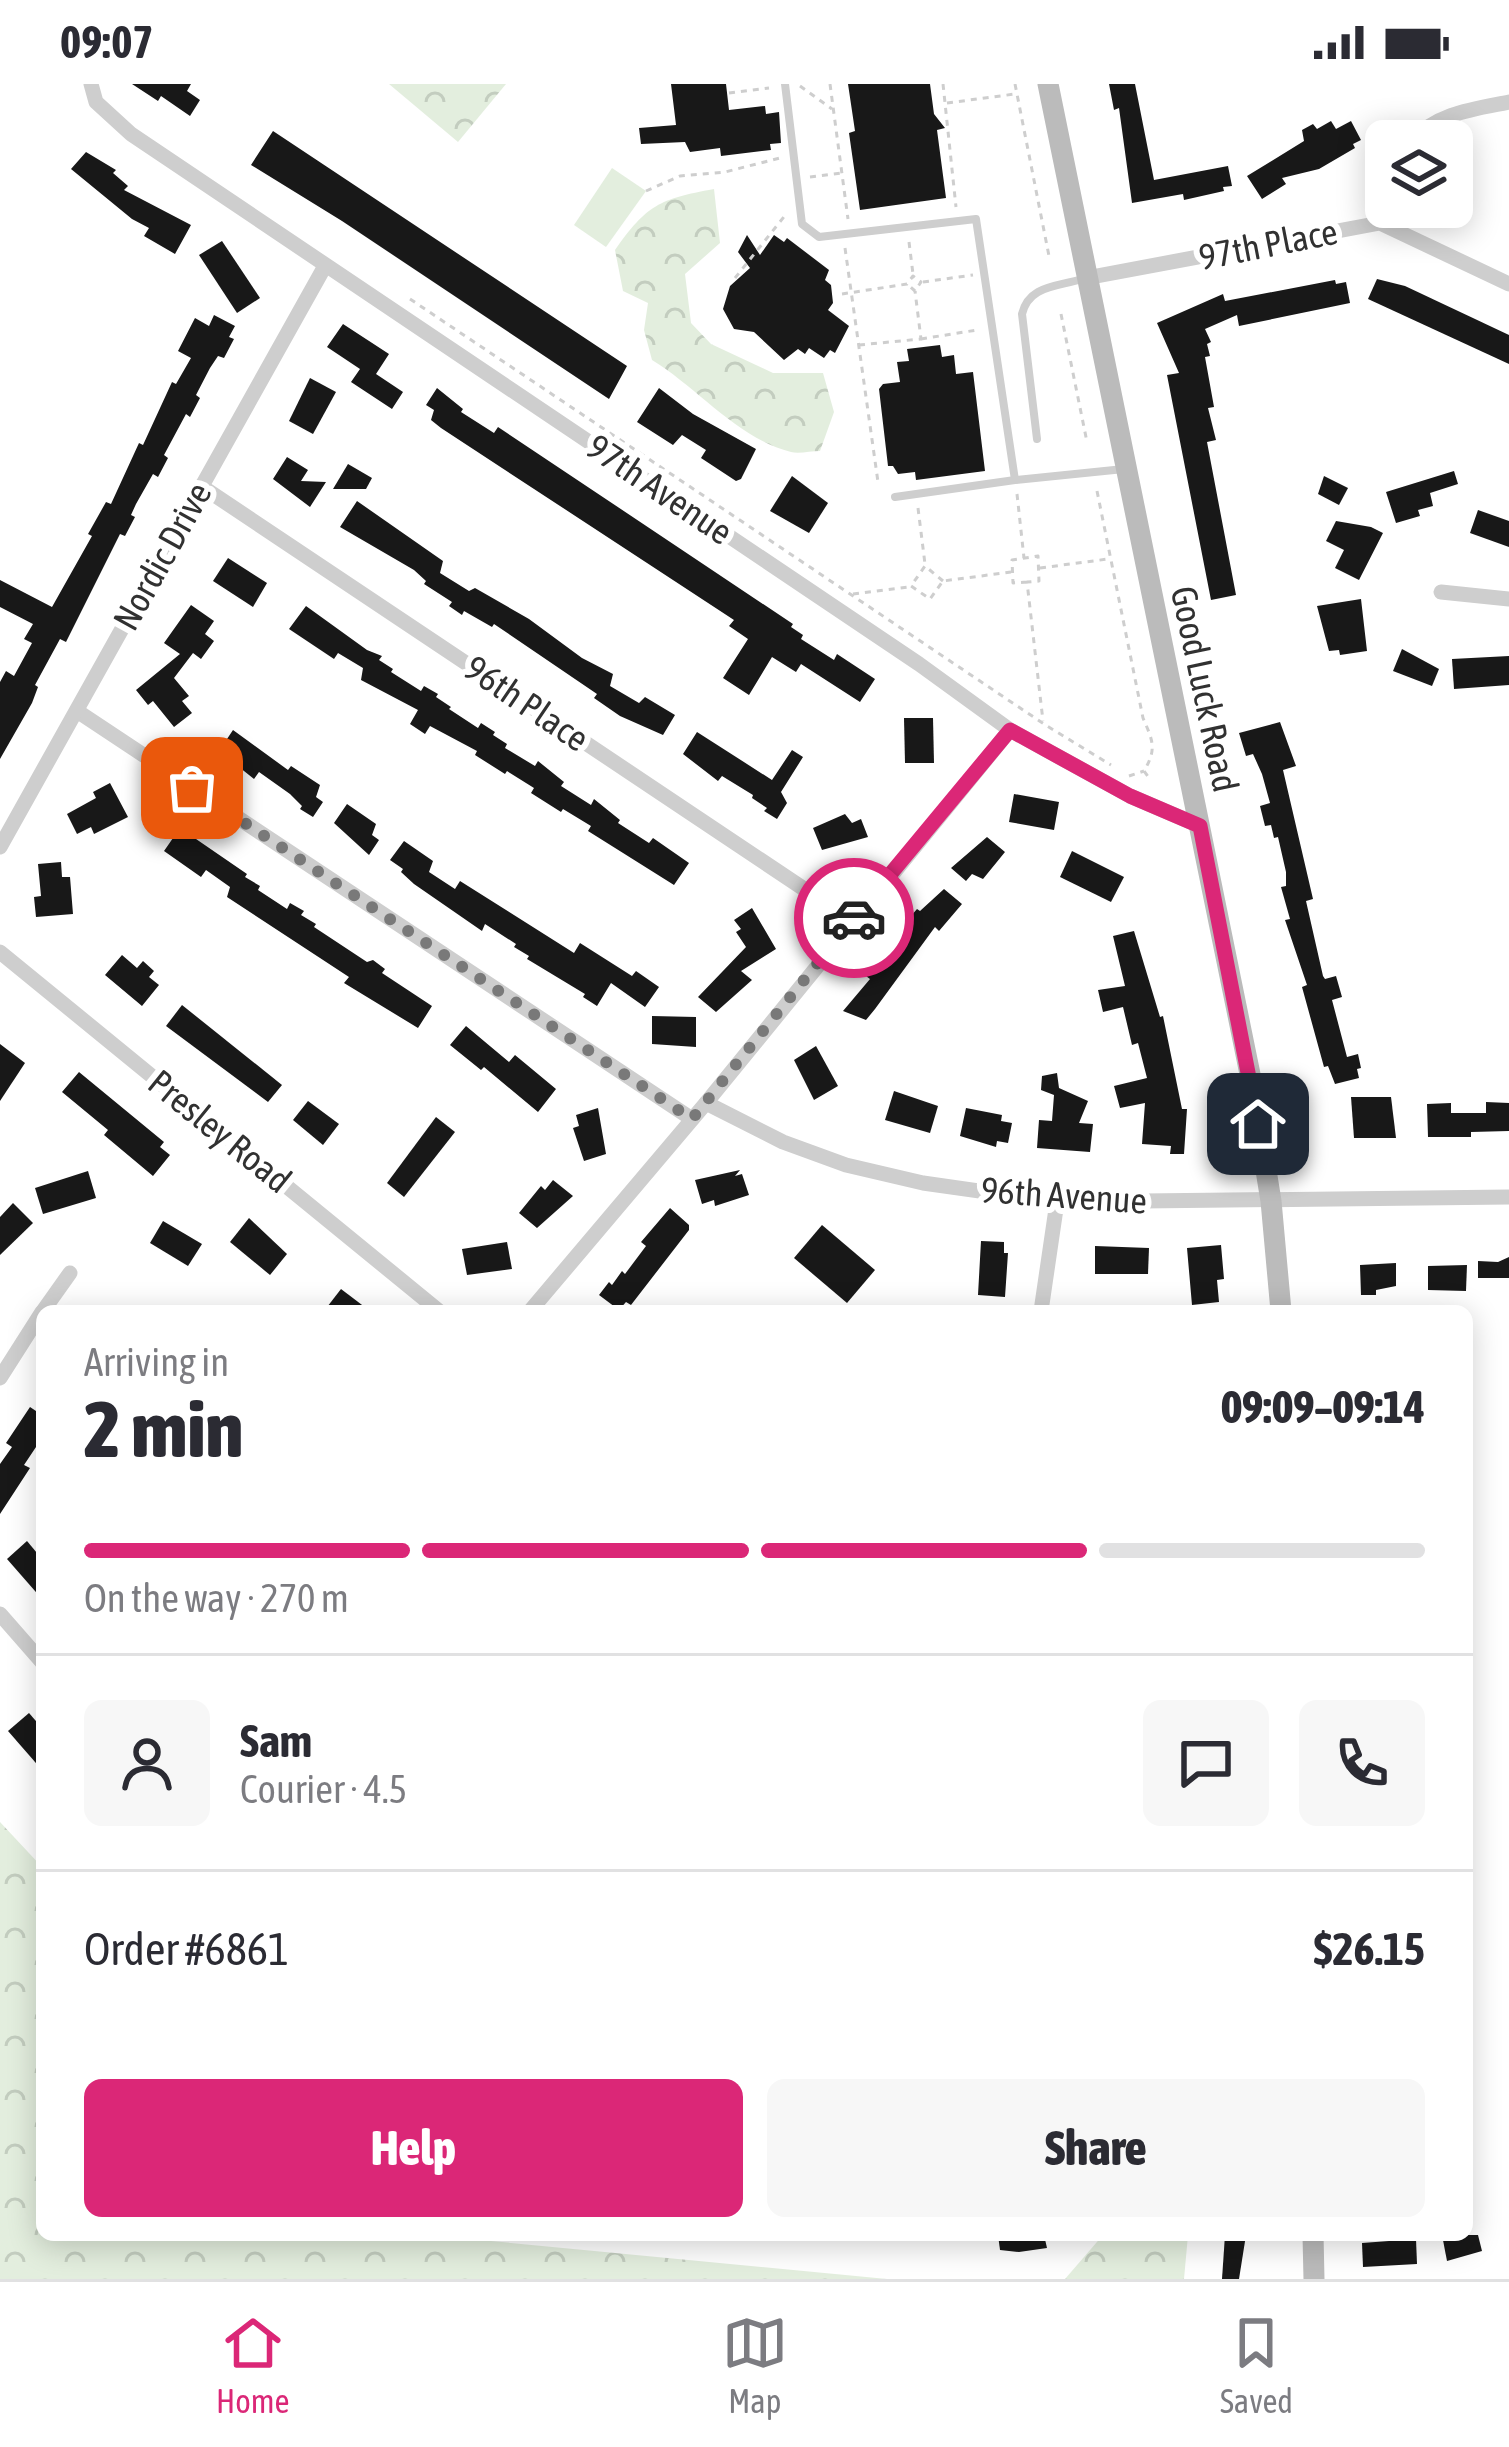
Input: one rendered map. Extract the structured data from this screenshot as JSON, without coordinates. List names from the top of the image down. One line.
{"streets":{"main road":["Good Luck Road"],"street":["97th Place","97th Avenue","Nordic Drive","96th Place","Presley Road","96th Avenue"]},"crossings":[["97th Place","Good Luck Road"],["97th Avenue","Nordic Drive"],["97th Avenue","Good Luck Road"],["Nordic Drive","96th Place"],["Good Luck Road","96th Avenue"]],"page":{"status":"09:07","heading":["2 min","Arriving in","09:09–09:14"],"panel":["Sam","Courier · 4.5","Order #6861","$26.15"],"bar":"On the way · 270 m","buttons":["Help","Share"],"tabs":["Home","Map","Saved"]}}
